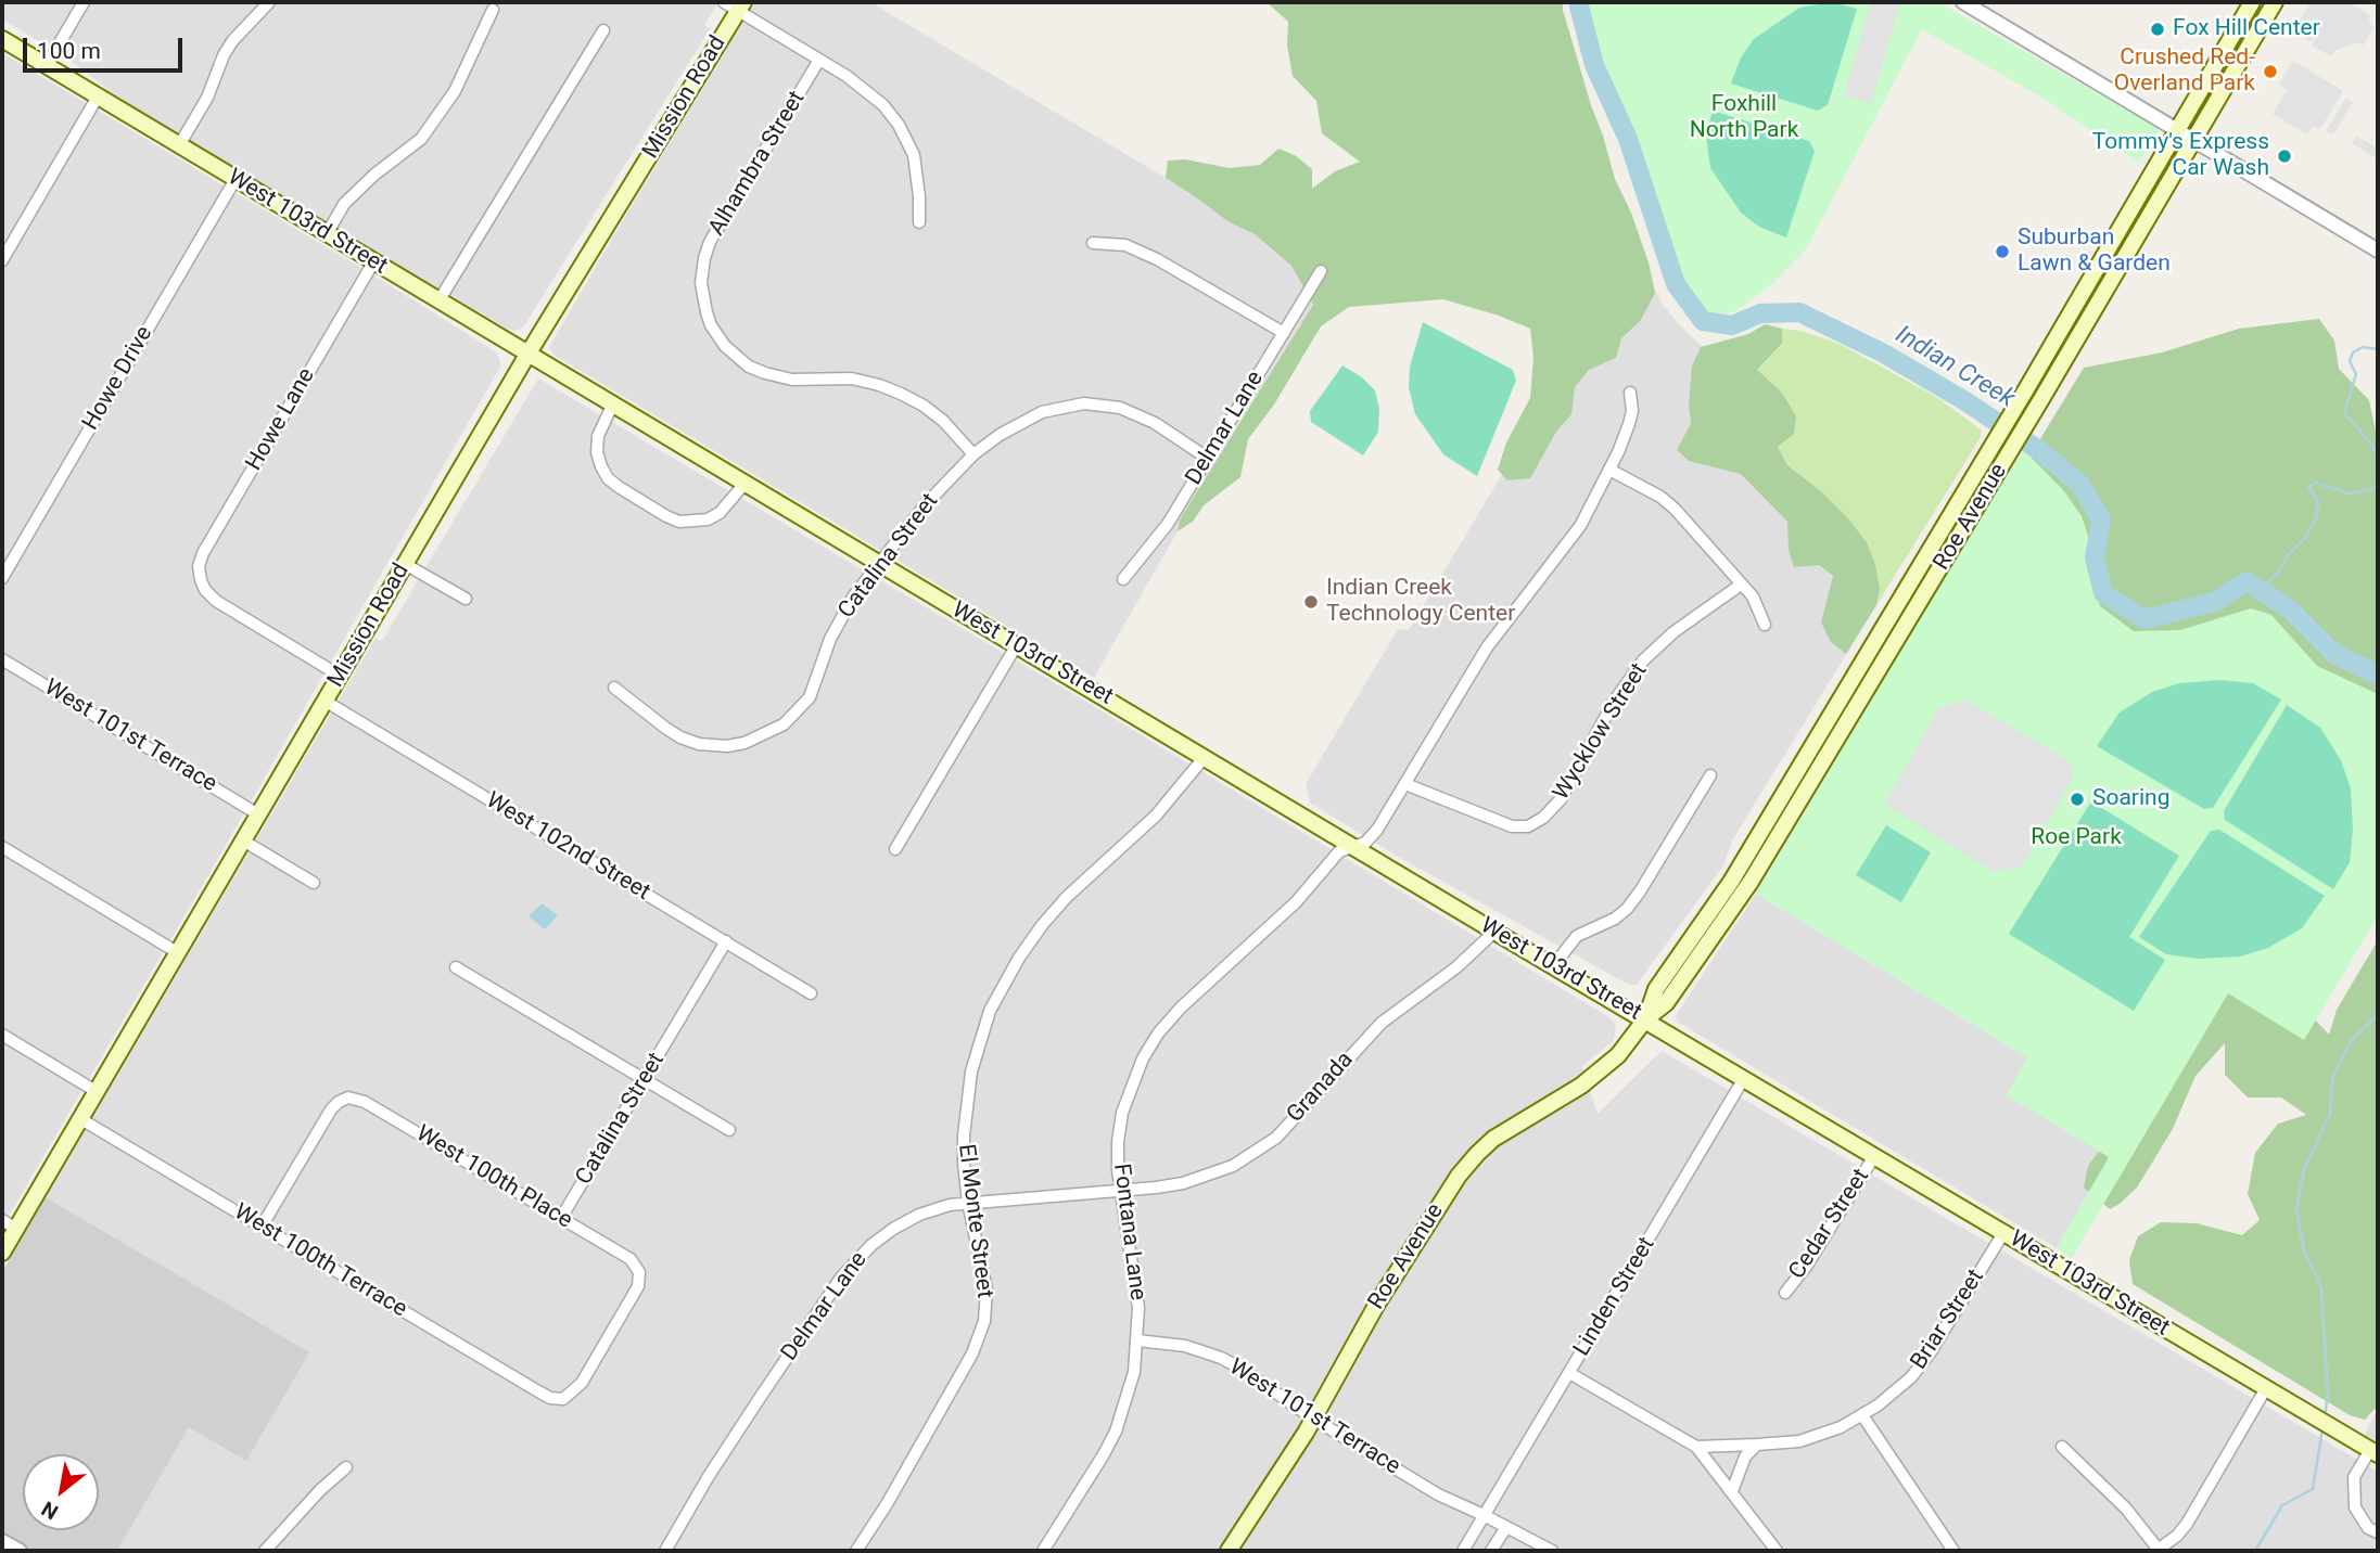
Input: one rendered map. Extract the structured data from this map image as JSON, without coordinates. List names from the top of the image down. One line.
{"streets":{"main road":["Mission Road","West 103rd Street","Roe Avenue"],"street":["Alhambra Street","Howe Drive","Howe Lane","Delmar Lane","Catalina Street","Wycklow Street","West 101st Terrace","West 102nd Street","Granada","West 100th Place","El Monte Street","Cedar Street","Fontana Lane","West 100th Terrace","Linden Street","Briar Street"]},"crossings":[["Mission Road","West 103rd Street"],["Mission Road","Howe Lane"],["Mission Road","West 101st Terrace"],["Mission Road","West 102nd Street"],["Mission Road","West 100th Terrace"],["Alhambra Street","Catalina Street"],["West 103rd Street","Howe Drive"],["West 103rd Street","Howe Lane"],["West 103rd Street","Roe Avenue"],["West 103rd Street","Catalina Street"],["West 103rd Street","Granada"],["West 103rd Street","El Monte Street"],["West 103rd Street","Cedar Street"],["West 103rd Street","Fontana Lane"],["West 103rd Street","Linden Street"],["West 103rd Street","Briar Street"],["Delmar Lane","Catalina Street"],["Delmar Lane","Granada"],["Delmar Lane","El Monte Street"],["Delmar Lane","Fontana Lane"],["Roe Avenue","West 101st Terrace"],["Catalina Street","West 102nd Street"],["Catalina Street","West 100th Place"],["West 101st Terrace","Fontana Lane"],["West 101st Terrace","Linden Street"],["Granada","Fontana Lane"],["West 100th Place","West 100th Terrace"]],"water":["Indian Creek"],"parks":["Foxhill North Park","Roe Park"],"places":["Fox Hill Center","Crushed Red- Overland Park","Tommy's Express Car Wash","Suburban Lawn & Garden","Indian Creek Technology Center","Soaring"],"scale_bar":"100 m","north":"bottom left"}
